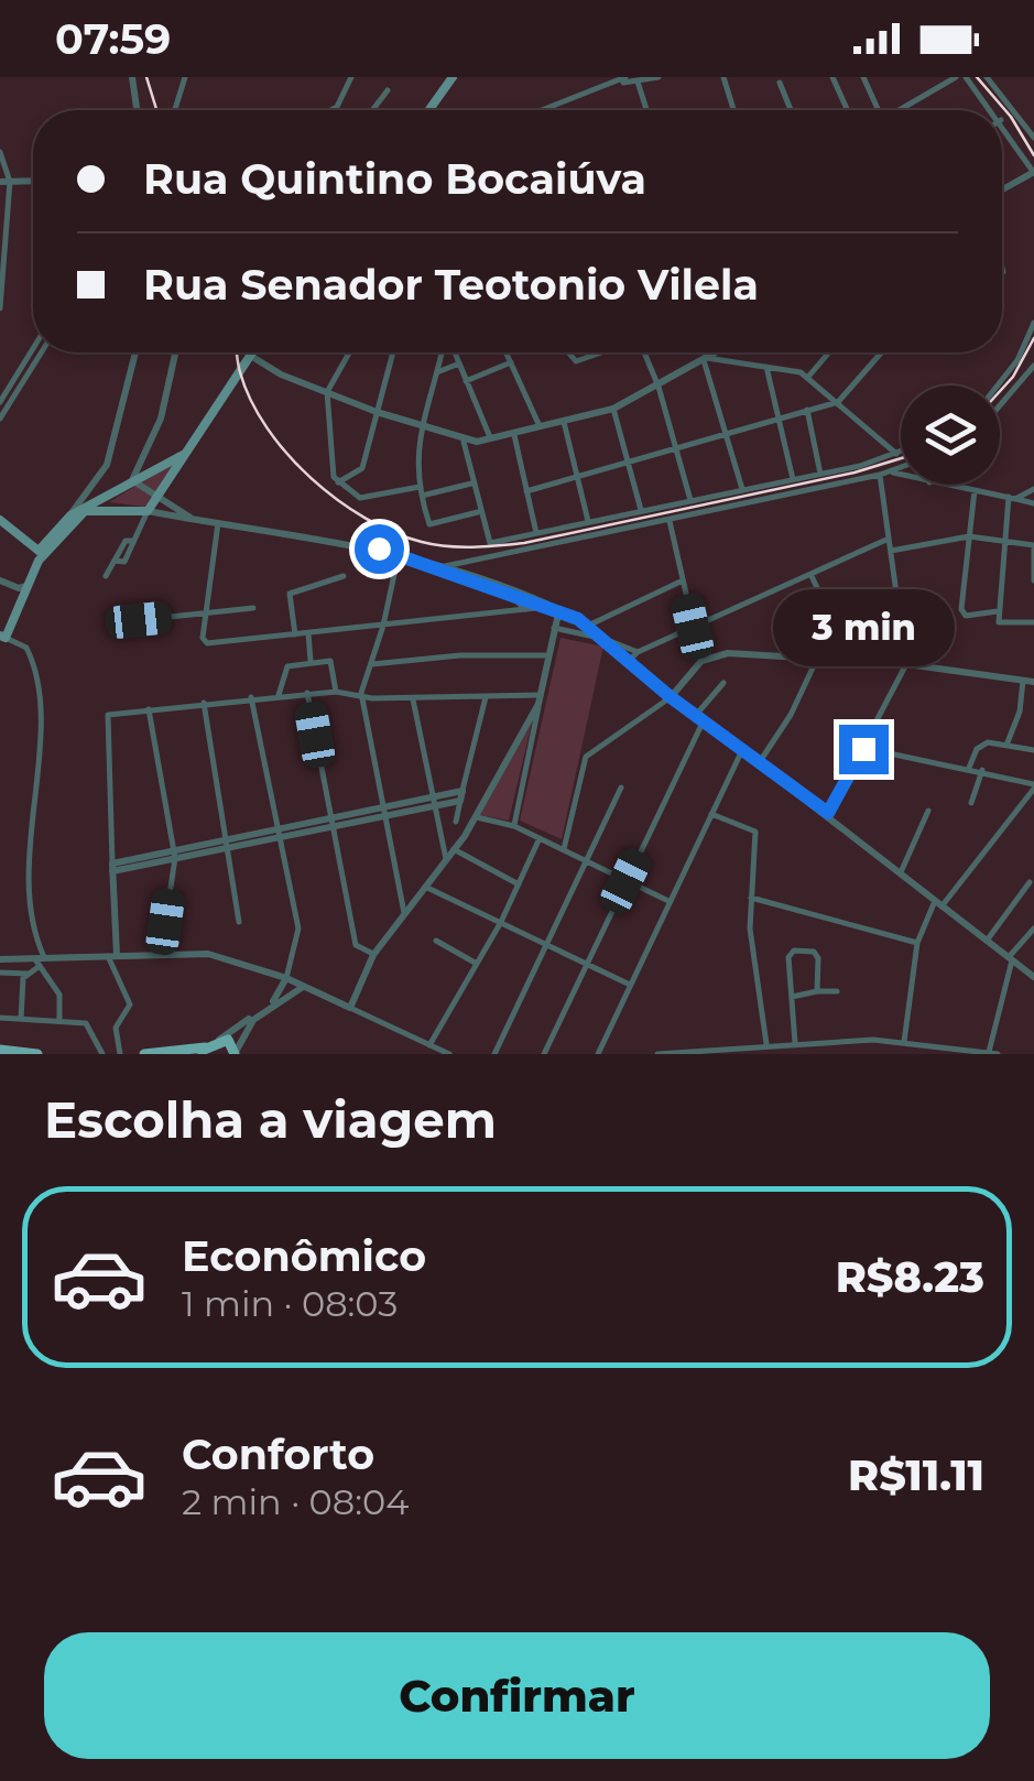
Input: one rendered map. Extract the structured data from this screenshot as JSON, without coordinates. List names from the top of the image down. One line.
{"page":{"status":"07:59","banner":["Rua Quintino Bocaiúva","Rua Senador Teotonio Vilela"],"bubble":"3 min","heading":"Escolha a viagem","list":[{"name":"Econômico","note":"1 min · 08:03","value":"R$8.23"},{"name":"Conforto","note":"2 min · 08:04","value":"R$11.11"}],"buttons":"Confirmar"}}
